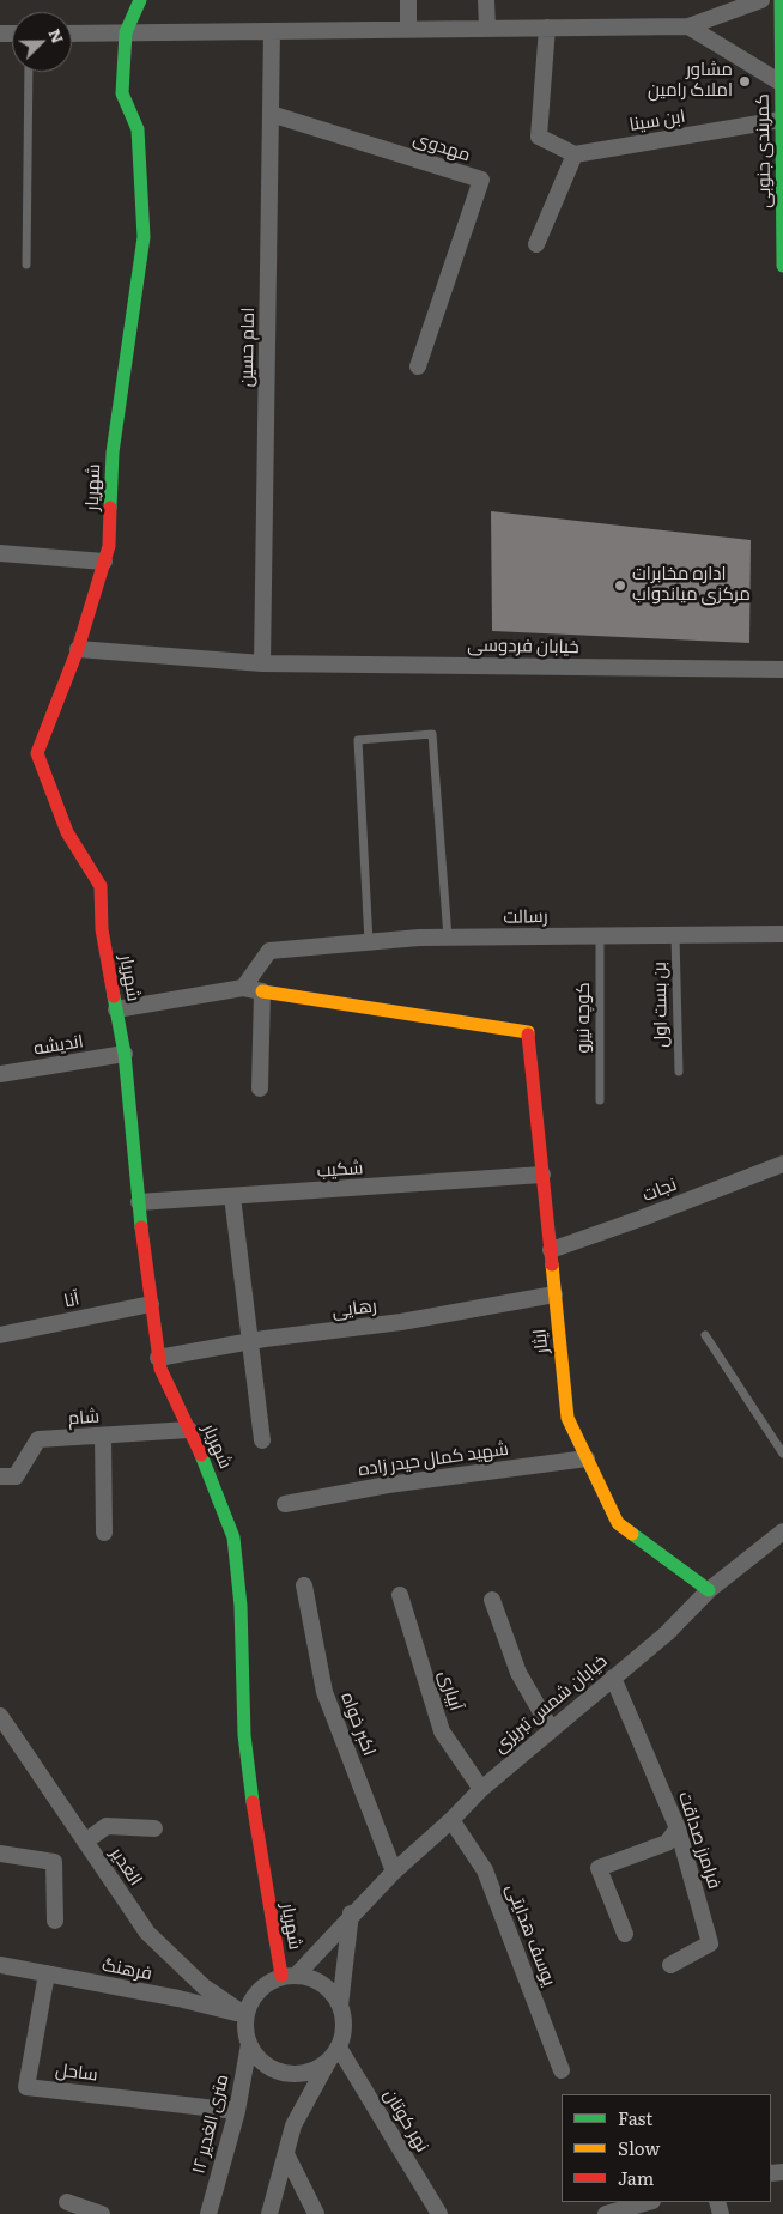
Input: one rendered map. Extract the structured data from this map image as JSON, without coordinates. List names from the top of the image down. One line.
{"streets":{"street":["ابن سینا","مهدوی","کمربندی جنوبی","امام حسین","شهریار","خیابان فردوسی","رسالت","اندیشه","شکیب","نجات","آنا","رهایی","ایثار","شام","شهید کمال حیدر زاده","آبیاری","خیابان شمس تبریزی","اکبر خواه","فرامرز صداقت","الغدیر","یوسف هدایتی","فرهنگ","ساحل","نهر کوتان","۱۲ متری الغدیر"],"lane":["بن بست اول","کوچه نیرو"]},"crossings":[["ابن سینا","کمربندی جنوبی"],["مهدوی","امام حسین"],["امام حسین","خیابان فردوسی"],["شهریار","خیابان فردوسی"],["شهریار","اندیشه"],["شهریار","شکیب"],["شهریار","آنا"],["شهریار","رهایی"],["شهریار","شام"],["شهریار","خیابان شمس تبریزی"],["شهریار","الغدیر"],["شهریار","فرهنگ"],["شهریار","نهر کوتان"],["شهریار","۱۲ متری الغدیر"],["رسالت","بن بست اول"],["رسالت","کوچه نیرو"],["شکیب","ایثار"],["نجات","ایثار"],["رهایی","ایثار"],["ایثار","شهید کمال حیدر زاده"],["ایثار","خیابان شمس تبریزی"],["آبیاری","خیابان شمس تبریزی"],["خیابان شمس تبریزی","اکبر خواه"],["خیابان شمس تبریزی","فرامرز صداقت"],["خیابان شمس تبریزی","الغدیر"],["خیابان شمس تبریزی","یوسف هدایتی"],["خیابان شمس تبریزی","فرهنگ"],["خیابان شمس تبریزی","نهر کوتان"],["خیابان شمس تبریزی","۱۲ متری الغدیر"],["الغدیر","فرهنگ"],["الغدیر","نهر کوتان"],["الغدیر","۱۲ متری الغدیر"],["فرهنگ","ساحل"],["فرهنگ","نهر کوتان"],["فرهنگ","۱۲ متری الغدیر"],["ساحل","۱۲ متری الغدیر"],["نهر کوتان","۱۲ متری الغدیر"]],"places":["مشاور املاک رامین","اداره مخابرات مرکزی میاندواب"],"legend":["Fast","Slow","Jam"],"north":"top right"}
